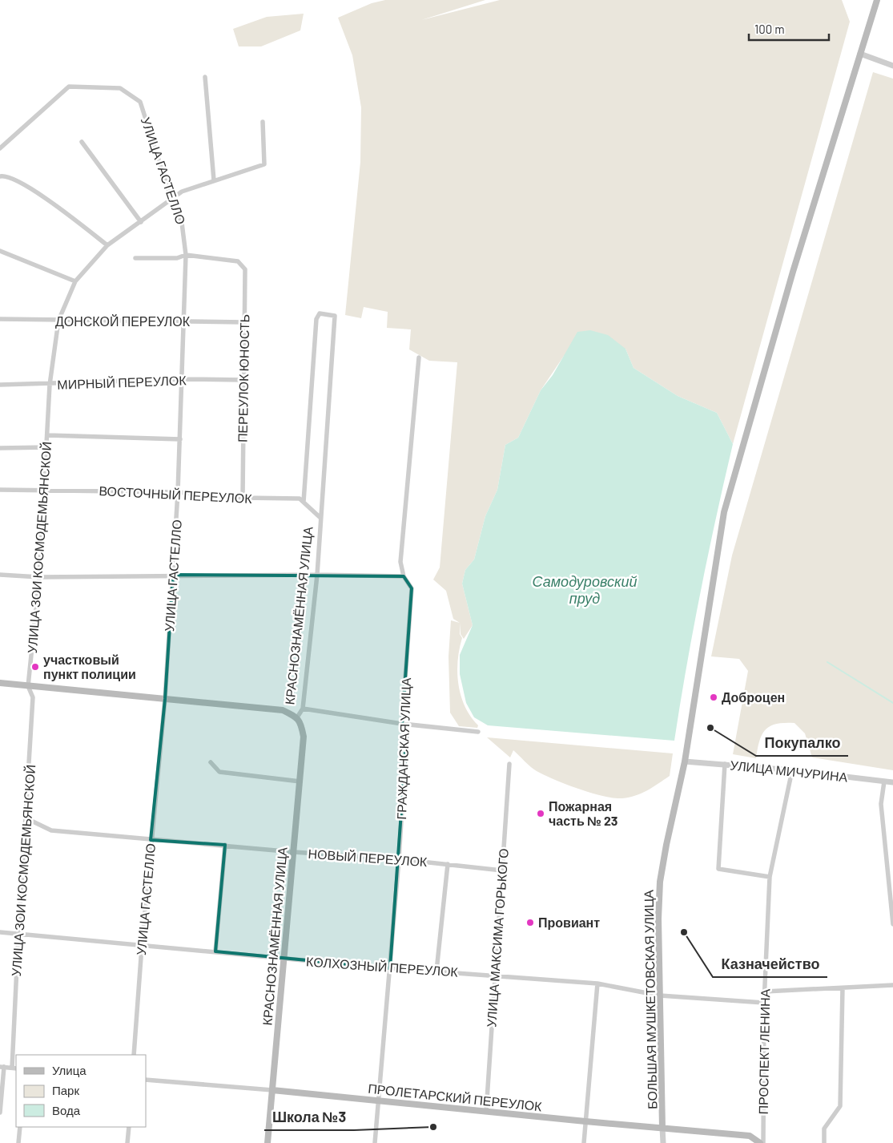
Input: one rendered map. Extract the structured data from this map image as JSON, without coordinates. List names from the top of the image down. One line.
{"streets":{"main road":["КРАСНОЗНАМЁННАЯ УЛИЦА","БОЛЬШАЯ МУШКЕТОВСКАЯ УЛИЦА","ПРОЛЕТАРСКИЙ ПЕРЕУЛОК"],"street":["УЛИЦА ГАСТЕЛЛО","ДОНСКОЙ ПЕРЕУЛОК","ПЕРЕУЛОК ЮНОСТЬ","МИРНЫЙ ПЕРЕУЛОК","ВОСТОЧНЫЙ ПЕРЕУЛОК","УЛИЦА ЗОИ КОСМОДЕМЬЯНСКОЙ","ГРАЖДАНСКАЯ УЛИЦА","УЛИЦА МИЧУРИНА","НОВЫЙ ПЕРЕУЛОК","УЛИЦА МАКСИМА ГОРЬКОГО","КОЛХОЗНЫЙ ПЕРЕУЛОК","ПРОСПЕКТ ЛЕНИНА"]},"crossings":[["УЛИЦА ГАСТЕЛЛО","ДОНСКОЙ ПЕРЕУЛОК"],["УЛИЦА ГАСТЕЛЛО","ПЕРЕУЛОК ЮНОСТЬ"],["УЛИЦА ГАСТЕЛЛО","МИРНЫЙ ПЕРЕУЛОК"],["УЛИЦА ГАСТЕЛЛО","ВОСТОЧНЫЙ ПЕРЕУЛОК"],["УЛИЦА ГАСТЕЛЛО","УЛИЦА ЗОИ КОСМОДЕМЬЯНСКОЙ"],["УЛИЦА ГАСТЕЛЛО","НОВЫЙ ПЕРЕУЛОК"],["УЛИЦА ГАСТЕЛЛО","КОЛХОЗНЫЙ ПЕРЕУЛОК"],["ДОНСКОЙ ПЕРЕУЛОК","ПЕРЕУЛОК ЮНОСТЬ"],["ДОНСКОЙ ПЕРЕУЛОК","УЛИЦА ЗОИ КОСМОДЕМЬЯНСКОЙ"],["ПЕРЕУЛОК ЮНОСТЬ","МИРНЫЙ ПЕРЕУЛОК"],["ПЕРЕУЛОК ЮНОСТЬ","ВОСТОЧНЫЙ ПЕРЕУЛОК"],["МИРНЫЙ ПЕРЕУЛОК","УЛИЦА ЗОИ КОСМОДЕМЬЯНСКОЙ"],["ВОСТОЧНЫЙ ПЕРЕУЛОК","УЛИЦА ЗОИ КОСМОДЕМЬЯНСКОЙ"],["ВОСТОЧНЫЙ ПЕРЕУЛОК","КРАСНОЗНАМЁННАЯ УЛИЦА"],["УЛИЦА ЗОИ КОСМОДЕМЬЯНСКОЙ","НОВЫЙ ПЕРЕУЛОК"],["УЛИЦА ЗОИ КОСМОДЕМЬЯНСКОЙ","КОЛХОЗНЫЙ ПЕРЕУЛОК"],["КРАСНОЗНАМЁННАЯ УЛИЦА","НОВЫЙ ПЕРЕУЛОК"],["КРАСНОЗНАМЁННАЯ УЛИЦА","КОЛХОЗНЫЙ ПЕРЕУЛОК"],["КРАСНОЗНАМЁННАЯ УЛИЦА","ПРОЛЕТАРСКИЙ ПЕРЕУЛОК"],["ГРАЖДАНСКАЯ УЛИЦА","НОВЫЙ ПЕРЕУЛОК"],["ГРАЖДАНСКАЯ УЛИЦА","КОЛХОЗНЫЙ ПЕРЕУЛОК"],["ГРАЖДАНСКАЯ УЛИЦА","ПРОЛЕТАРСКИЙ ПЕРЕУЛОК"],["УЛИЦА МИЧУРИНА","БОЛЬШАЯ МУШКЕТОВСКАЯ УЛИЦА"],["УЛИЦА МИЧУРИНА","ПРОСПЕКТ ЛЕНИНА"],["НОВЫЙ ПЕРЕУЛОК","УЛИЦА МАКСИМА ГОРЬКОГО"],["УЛИЦА МАКСИМА ГОРЬКОГО","КОЛХОЗНЫЙ ПЕРЕУЛОК"],["УЛИЦА МАКСИМА ГОРЬКОГО","ПРОЛЕТАРСКИЙ ПЕРЕУЛОК"],["КОЛХОЗНЫЙ ПЕРЕУЛОК","БОЛЬШАЯ МУШКЕТОВСКАЯ УЛИЦА"],["КОЛХОЗНЫЙ ПЕРЕУЛОК","ПРОСПЕКТ ЛЕНИНА"],["БОЛЬШАЯ МУШКЕТОВСКАЯ УЛИЦА","ПРОЛЕТАРСКИЙ ПЕРЕУЛОК"]],"water":["Самодуровский пруд"],"places":["участковый пункт полиции","Доброцен","Покупалко","Пожарная часть № 23","Провиант","Казначейство","Школа №3"],"legend":["Улица","Парк","Вода"],"scale_bar":"100 m"}
